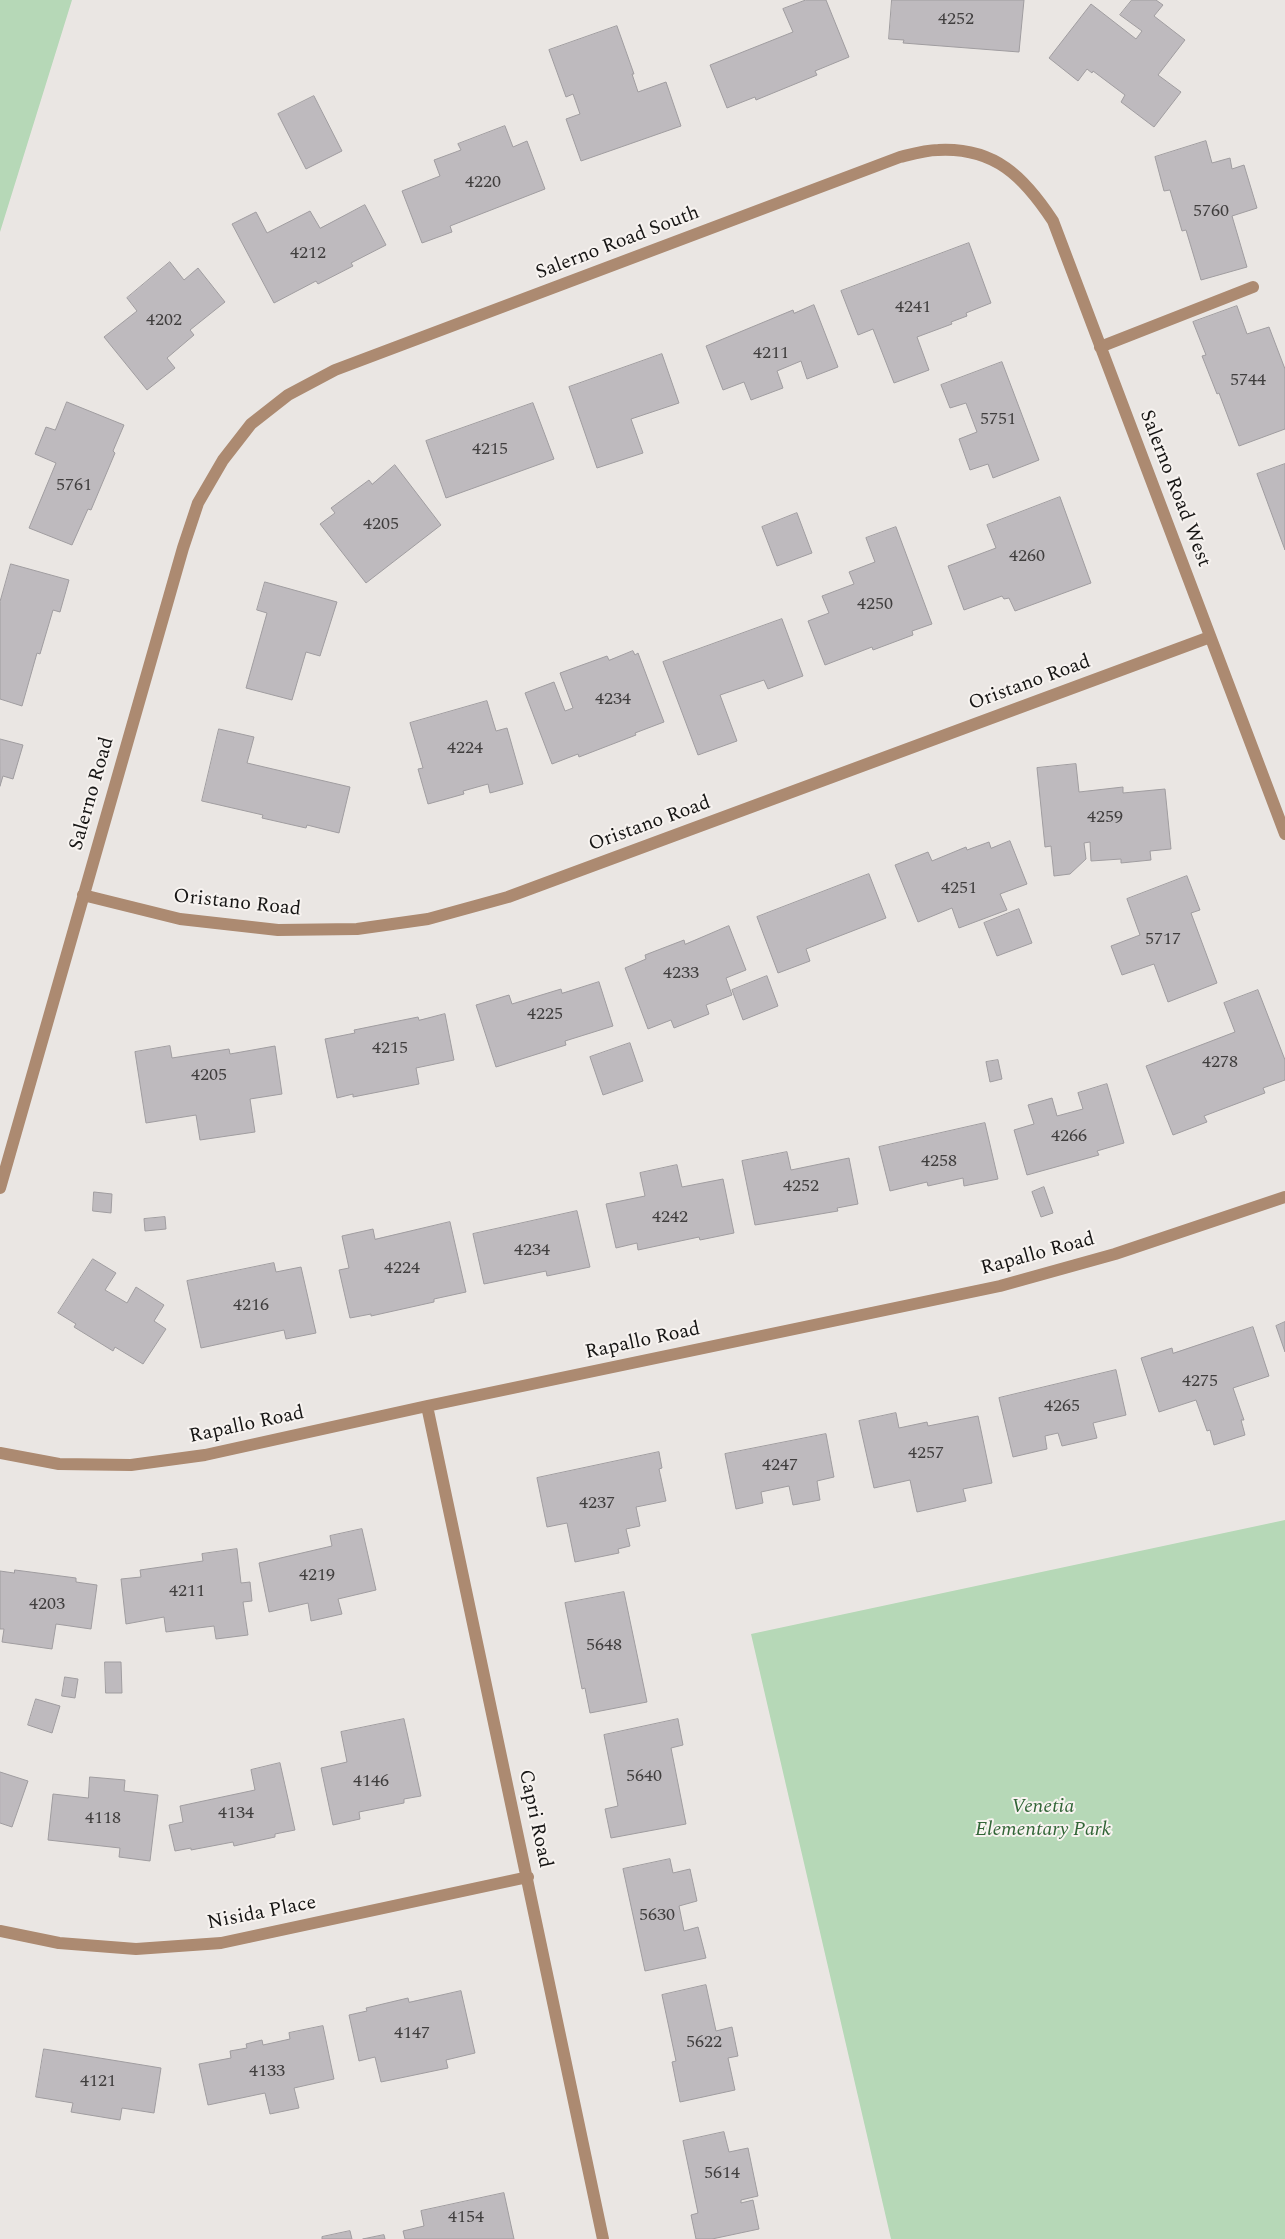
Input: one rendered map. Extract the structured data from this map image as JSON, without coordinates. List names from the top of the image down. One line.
{"streets":{"street":["Salerno Road South","Salerno Road West","Oristano Road","Salerno Road","Rapallo Road","Capri Road","Nisida Place"]},"crossings":[["Salerno Road South","Salerno Road West"],["Salerno Road South","Salerno Road"],["Salerno Road West","Oristano Road"],["Oristano Road","Salerno Road"],["Rapallo Road","Capri Road"],["Capri Road","Nisida Place"]],"parks":["Venetia Elementary Park"],"house_numbers":["4252","4220","5760","4212","4241","4202","4211","5744","5751","4215","5761","4205","4260","4250","4234","4224","4259","4251","5717","4233","4225","4215","4278","4205","4266","4258","4252","4242","4234","4224","4216","4275","4265","4257","4247","4237","4219","4211","4203","5648","5640","4146","4134","4118","5630","4147","5622","4133","4121","5614","4154"]}
